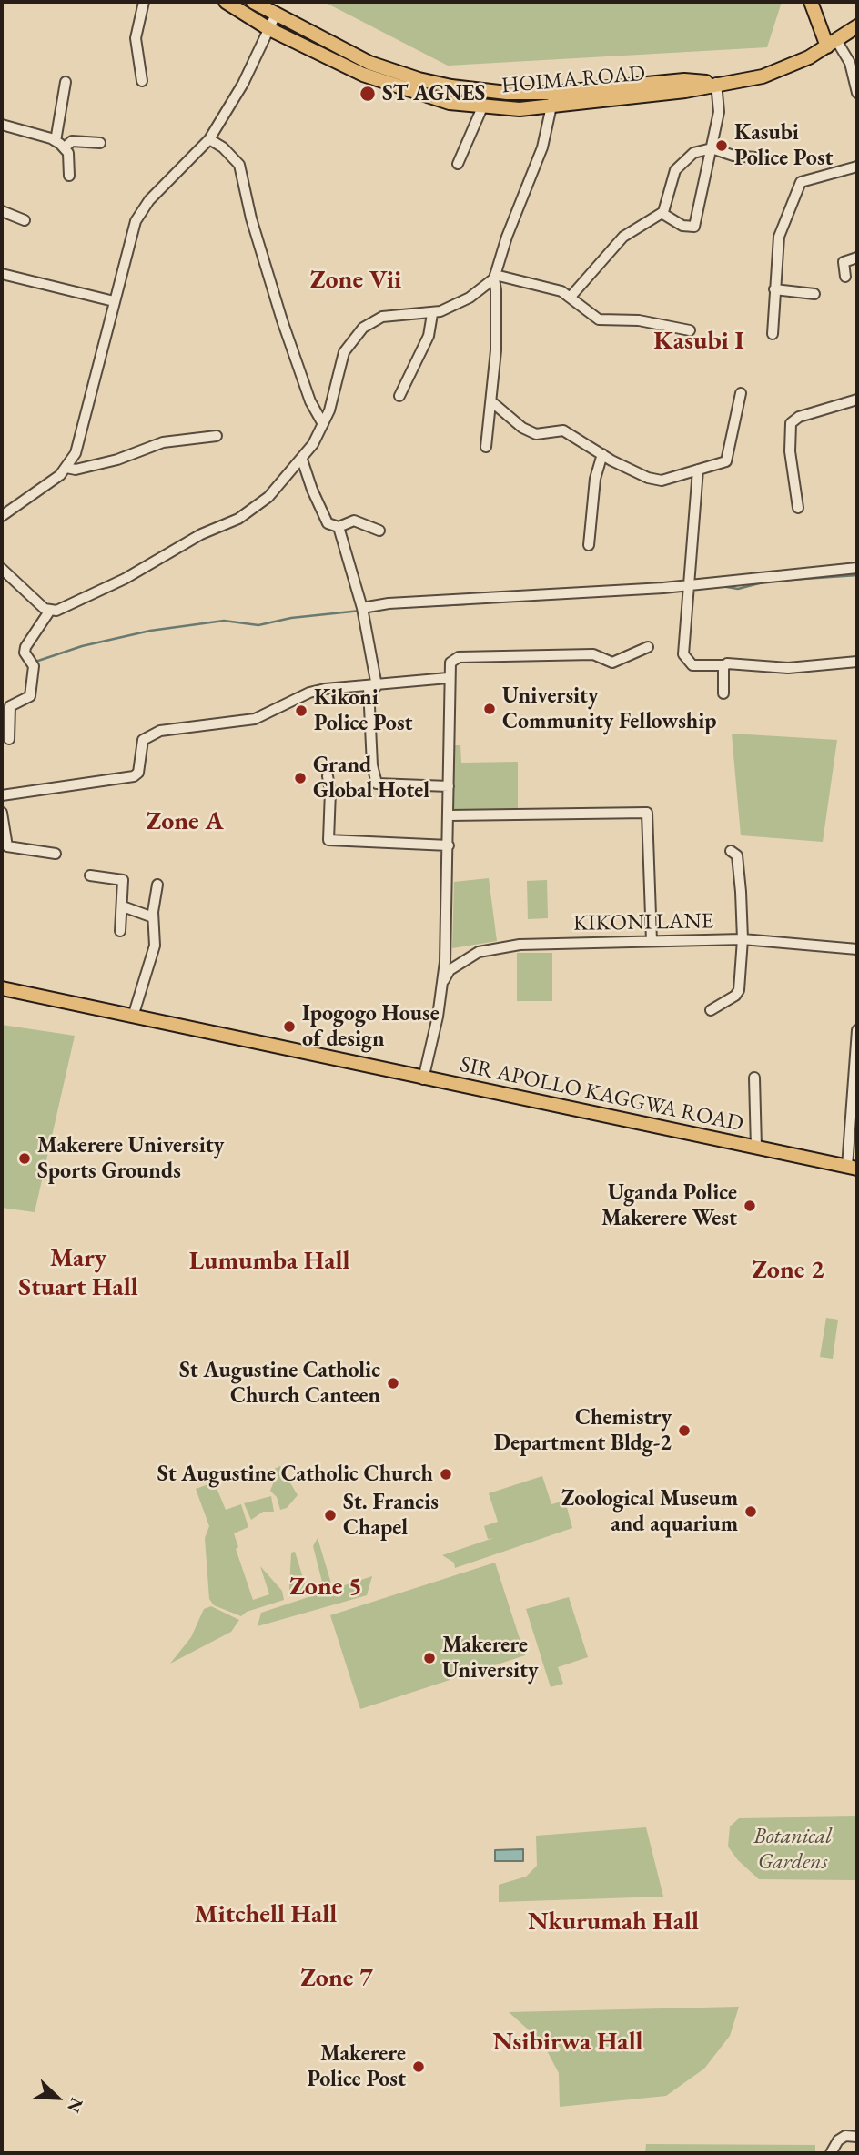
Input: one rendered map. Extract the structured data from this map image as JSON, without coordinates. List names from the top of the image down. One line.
{"streets":{"main road":["HOIMA ROAD","SIR APOLLO KAGGWA ROAD"],"street":["KIKONI LANE"]},"districts":["Zone Vii","Kasubi I","Zone A","Mary Stuart Hall","Lumumba Hall","Zone 2","Zone 5","Mitchell Hall","Nkurumah Hall","Zone 7","Nsibirwa Hall"],"parks":["Botanical Gardens"],"places":["ST AGNES","Kasubi Police Post","University Community Fellowship","Kikoni Police Post","Grand Global Hotel","Ipogogo House of design","Makerere University Sports Grounds","Uganda Police Makerere West","St Augustine Catholic Church Canteen","Chemistry Department Bldg-2","St Augustine Catholic Church","Zoological Museum and aquarium","St. Francis Chapel","Makerere University","Makerere Police Post"],"north":"bottom right"}
